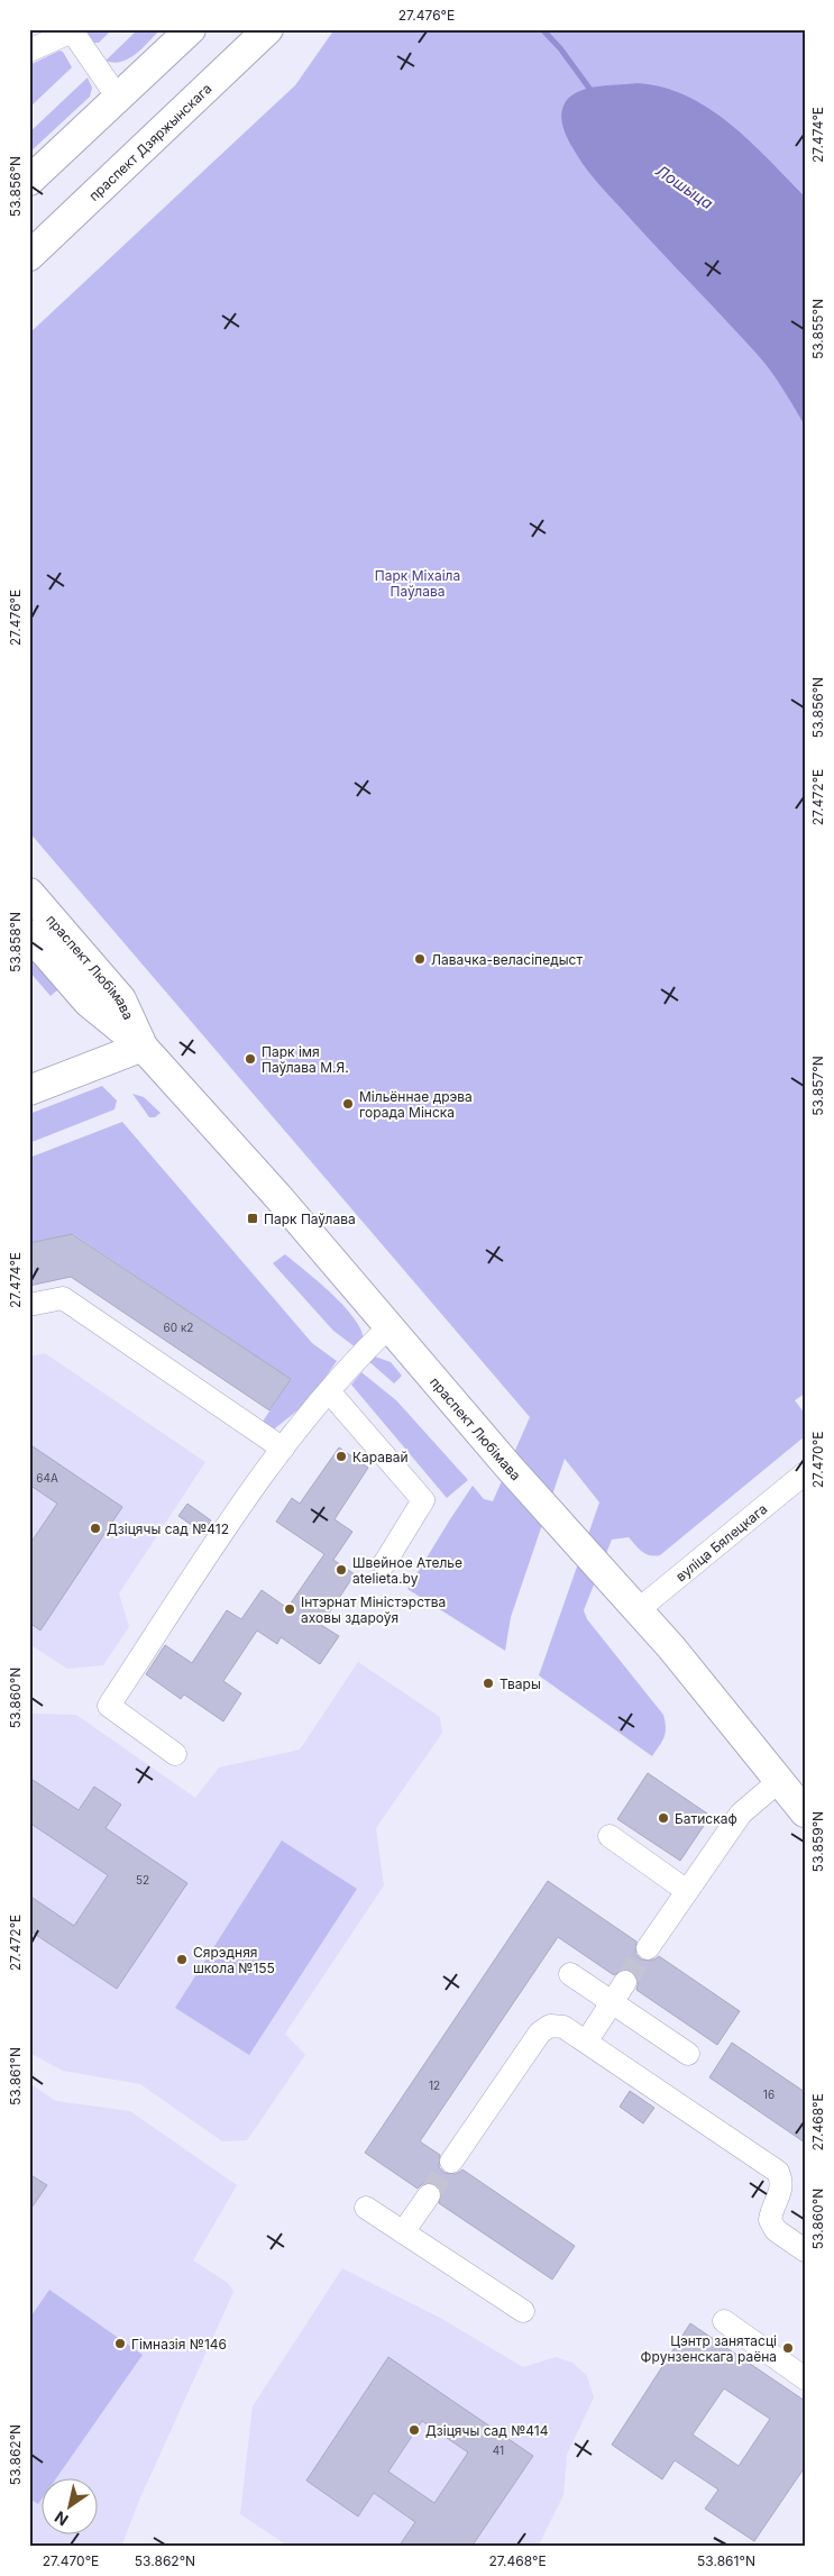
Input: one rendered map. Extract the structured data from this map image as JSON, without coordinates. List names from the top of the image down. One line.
{"streets":{"main road":["праспект Дзяржынскага","праспект Любімава"],"street":["вуліца Бялецкага"]},"crossings":[["праспект Любімава","вуліца Бялецкага"]],"water":["Лошыца"],"parks":["Парк Міхаіла Паўлава"],"places":{"other":["Лавачка-веласіпедыст","Парк імя Паўлава М.Я.","Мільённае дрэва горада Мінска","Каравай","Дзіцячы сад №412","Швейное Ателье atelieta.by","Інтэрнат Міністэрства аховы здароўя","Твары","Батискаф","Сярэдняя школа №155","Гімназія №146","Цэнтр занятасці Фрунзенскага раёна","Дзіцячы сад №414"],"transit":["Парк Паўлава"]},"house_numbers":["60 к2","64А","52","12","16","41"],"north":"bottom left","coordinates":["27.476°E","27.474°E","53.856°N","53.855°N","27.472°E","53.858°N","53.857°N","27.470°E","53.860°N","53.859°N","53.861°N","27.468°E","53.862°N"]}
